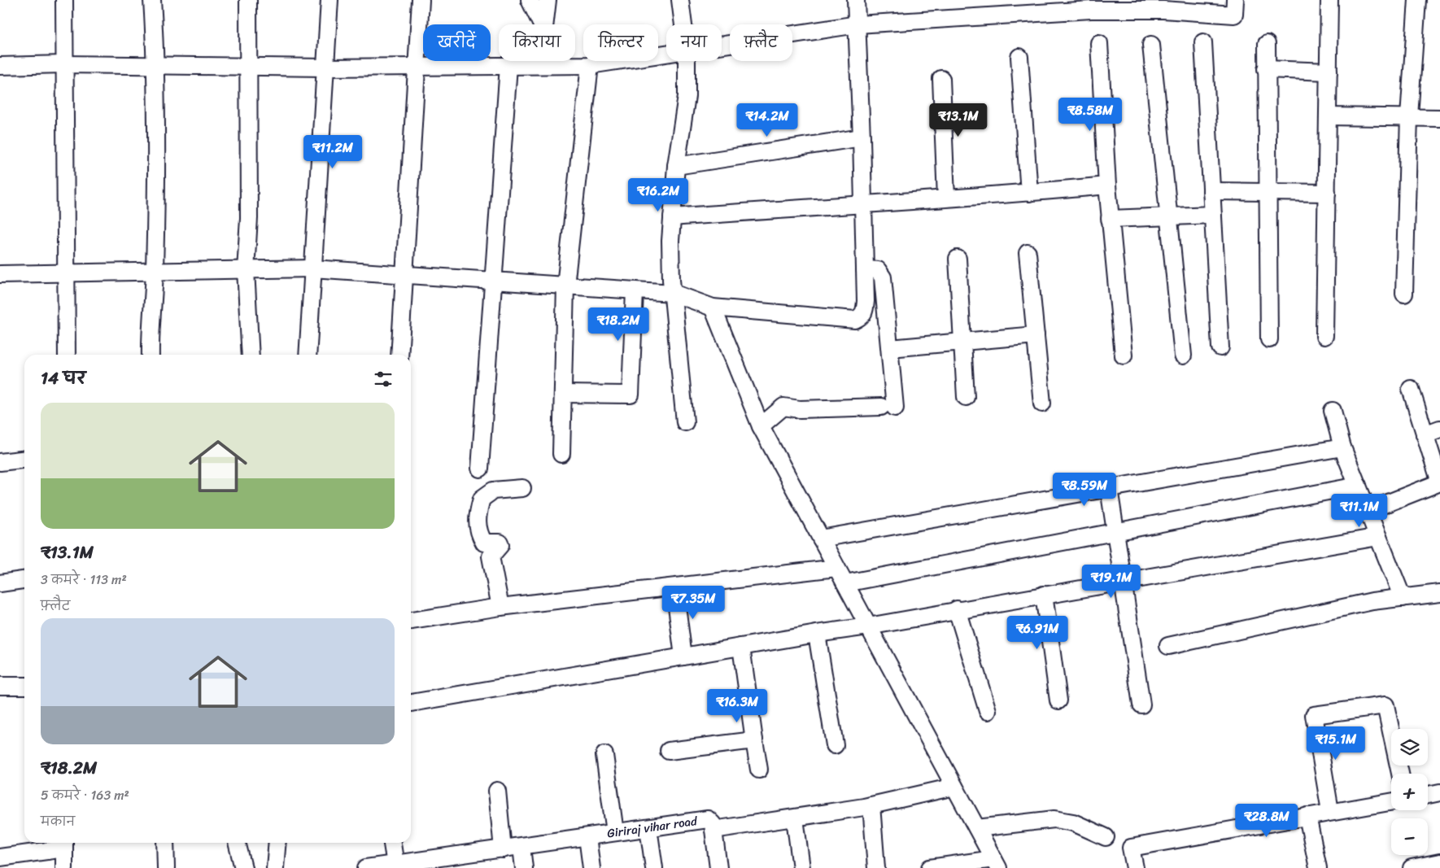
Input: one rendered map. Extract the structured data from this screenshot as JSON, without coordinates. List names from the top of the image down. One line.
{"streets":{"street":["Giriraj vihar road"]},"page":{"chip":["खरीदें","किराया","फ़िल्टर","नया","फ़्लैट"],"price":["₹8.58M","₹14.2M","₹13.1M","₹11.2M","₹16.2M","₹18.2M","₹8.59M","₹11.1M","₹19.1M","₹7.35M","₹6.91M","₹16.3M","₹15.1M","₹28.8M"],"heading":"14 घर","list":[{"name":"₹13.1M","note":"3 कमरे · 113 m² · फ़्लैट"},{"name":"₹18.2M","note":"5 कमरे · 163 m² · मकान"}],"map_buttons":["+","−"]}}
